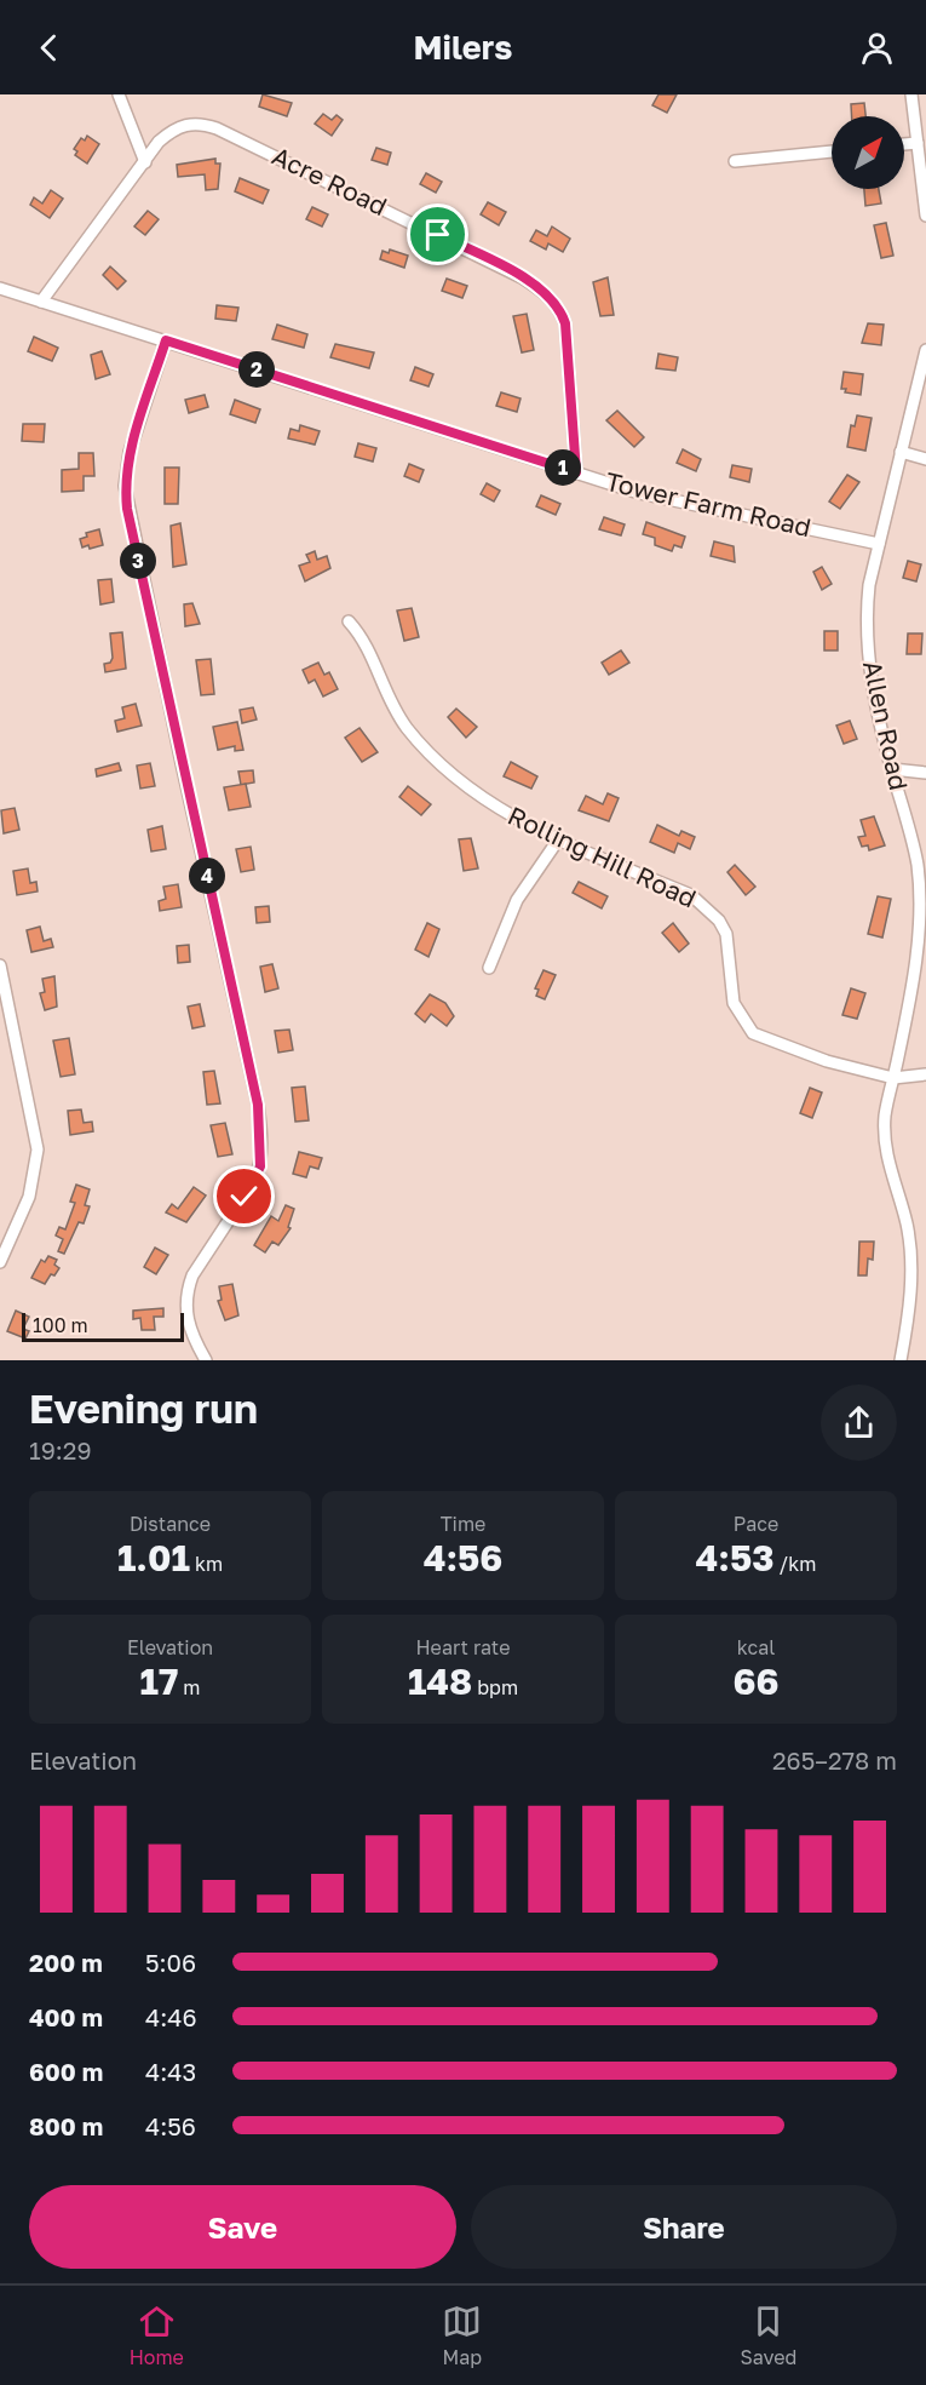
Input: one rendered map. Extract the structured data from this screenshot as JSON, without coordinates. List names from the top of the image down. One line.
{"streets":{"street":["Acre Road","Tower Farm Road","Allen Road","Rolling Hill Road"]},"crossings":[["Acre Road","Tower Farm Road"],["Tower Farm Road","Allen Road"],["Allen Road","Rolling Hill Road"]],"scale_bar":"100 m","north":"top right","page":{"header":"Milers","pins":["2","1","3","4"],"scale":"100 m","heading":["Evening run","19:29"],"stats":[["Distance","1.01 km"],["Time","4:56"],["Pace","4:53 /km"],["Elevation","17 m"],["Heart rate","148 bpm"],["kcal","66"]],"chart":["Elevation","265–278 m"],"list":[{"name":"200 m","note":"5:06"},{"name":"400 m","note":"4:46"},{"name":"600 m","note":"4:43"},{"name":"800 m","note":"4:56"}],"buttons":["Save","Share"],"tabs":["Home","Map","Saved"]}}
